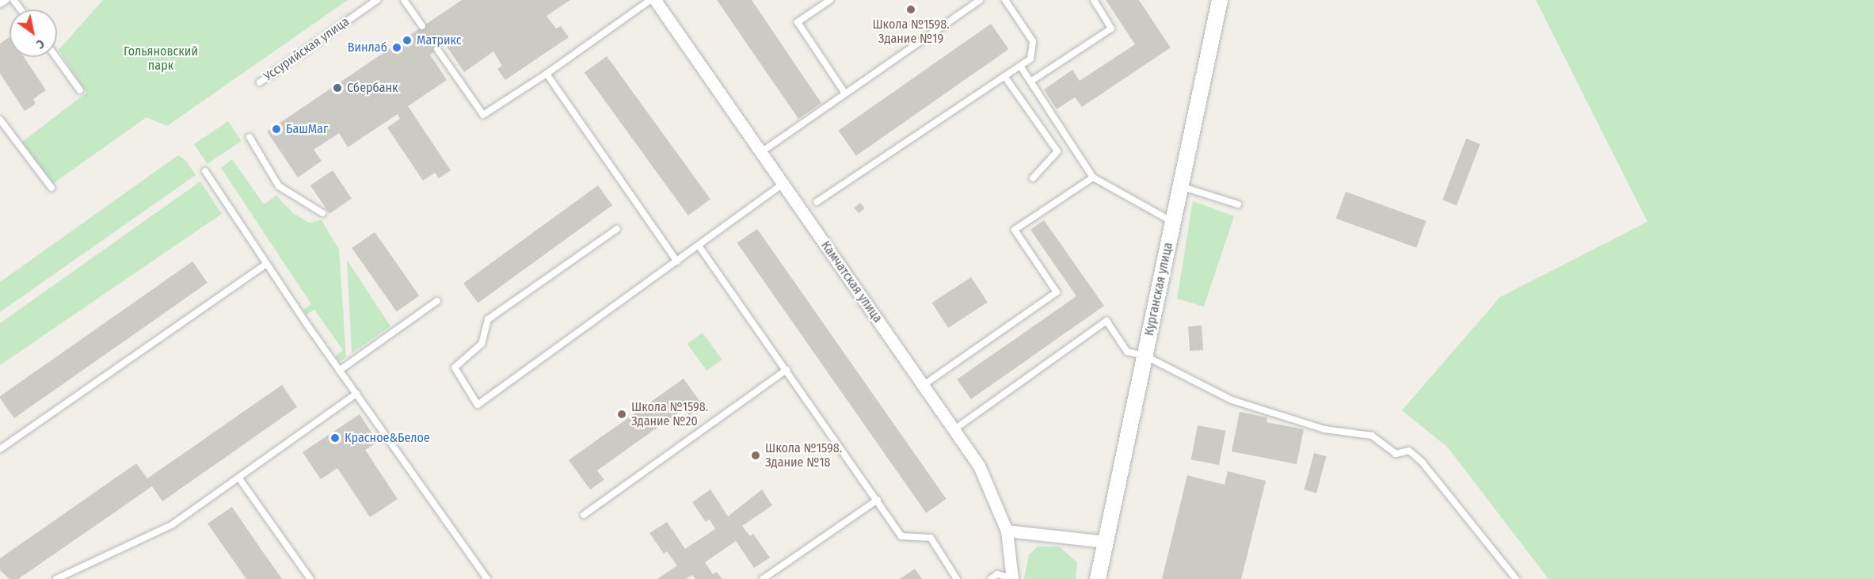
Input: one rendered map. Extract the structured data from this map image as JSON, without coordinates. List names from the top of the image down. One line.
{"streets":{"street":["Камчатская улица","Курганская улица"],"lane":["Уссурийская улица"]},"parks":["Гольяновcкий парк"],"places":["Школа №1598. Здание №19","Матрикс","Винлаб","Сбербанк","БашМаг","Школа №1598. Здание №20","Красное&Белое","Школа №1598. Здание №18"],"north":"bottom right"}
